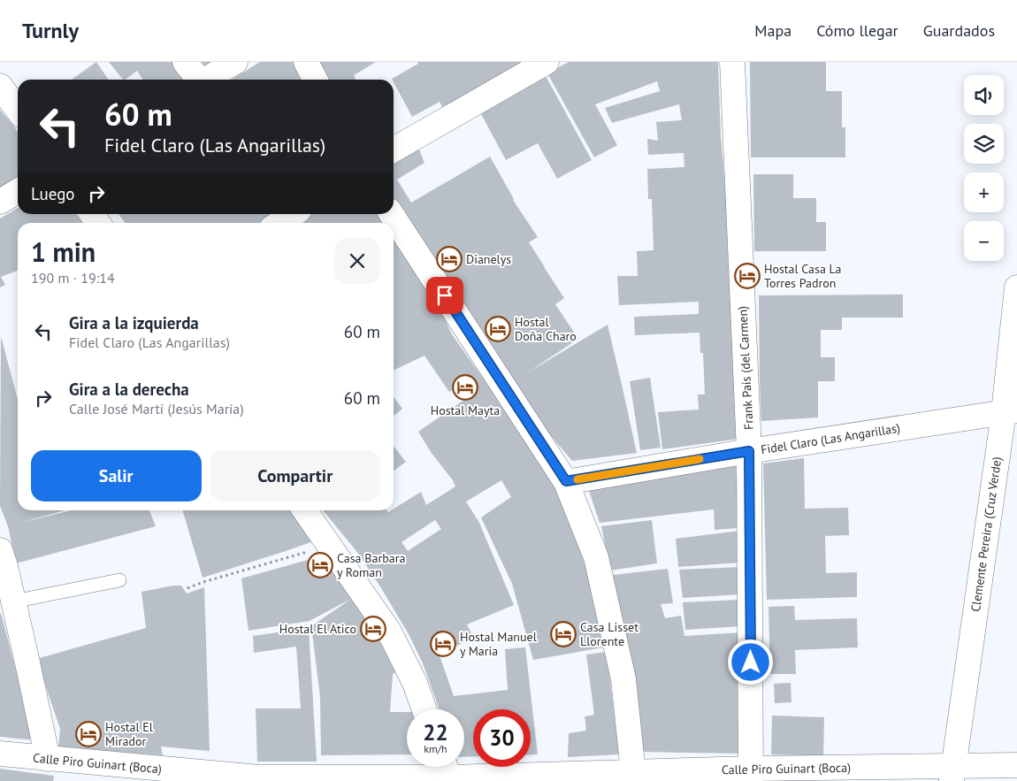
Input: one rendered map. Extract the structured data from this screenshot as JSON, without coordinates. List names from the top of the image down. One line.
{"streets":{"street":["Frank País (del Carmen)","Fidel Claro (Las Angarillas)","Clemente Pereira (Cruz Verde)","Calle Piro Guinart (Boca)"]},"crossings":[["Frank País (del Carmen)","Fidel Claro (Las Angarillas)"],["Frank País (del Carmen)","Calle Piro Guinart (Boca)"],["Fidel Claro (Las Angarillas)","Clemente Pereira (Cruz Verde)"],["Clemente Pereira (Cruz Verde)","Calle Piro Guinart (Boca)"]],"places":{"hotel":["Dianelys","Hostal Casa La Torres Padron","Hostal Doña Charo","Hostal Mayta","Casa Barbara y Roman","Hostal El Atico","Casa Lisset Llorente","Hostal Manuel y Maria","Hostal El Mirador"]},"page":{"header":"Turnly","nav":["Mapa","Cómo llegar","Guardados"],"map_buttons":["+","−"],"turn":["60 m","Fidel Claro (Las Angarillas)"],"then":"Luego","heading":["1 min","190 m · 19:14"],"list":[{"name":"Gira a la izquierda","note":"Fidel Claro (Las Angarillas)","value":"60 m"},{"name":"Gira a la derecha","note":"Calle José Martí (Jesús María)","value":"60 m"}],"buttons":["Salir","Compartir"],"speed":"22 km/h","limit":"30"}}
